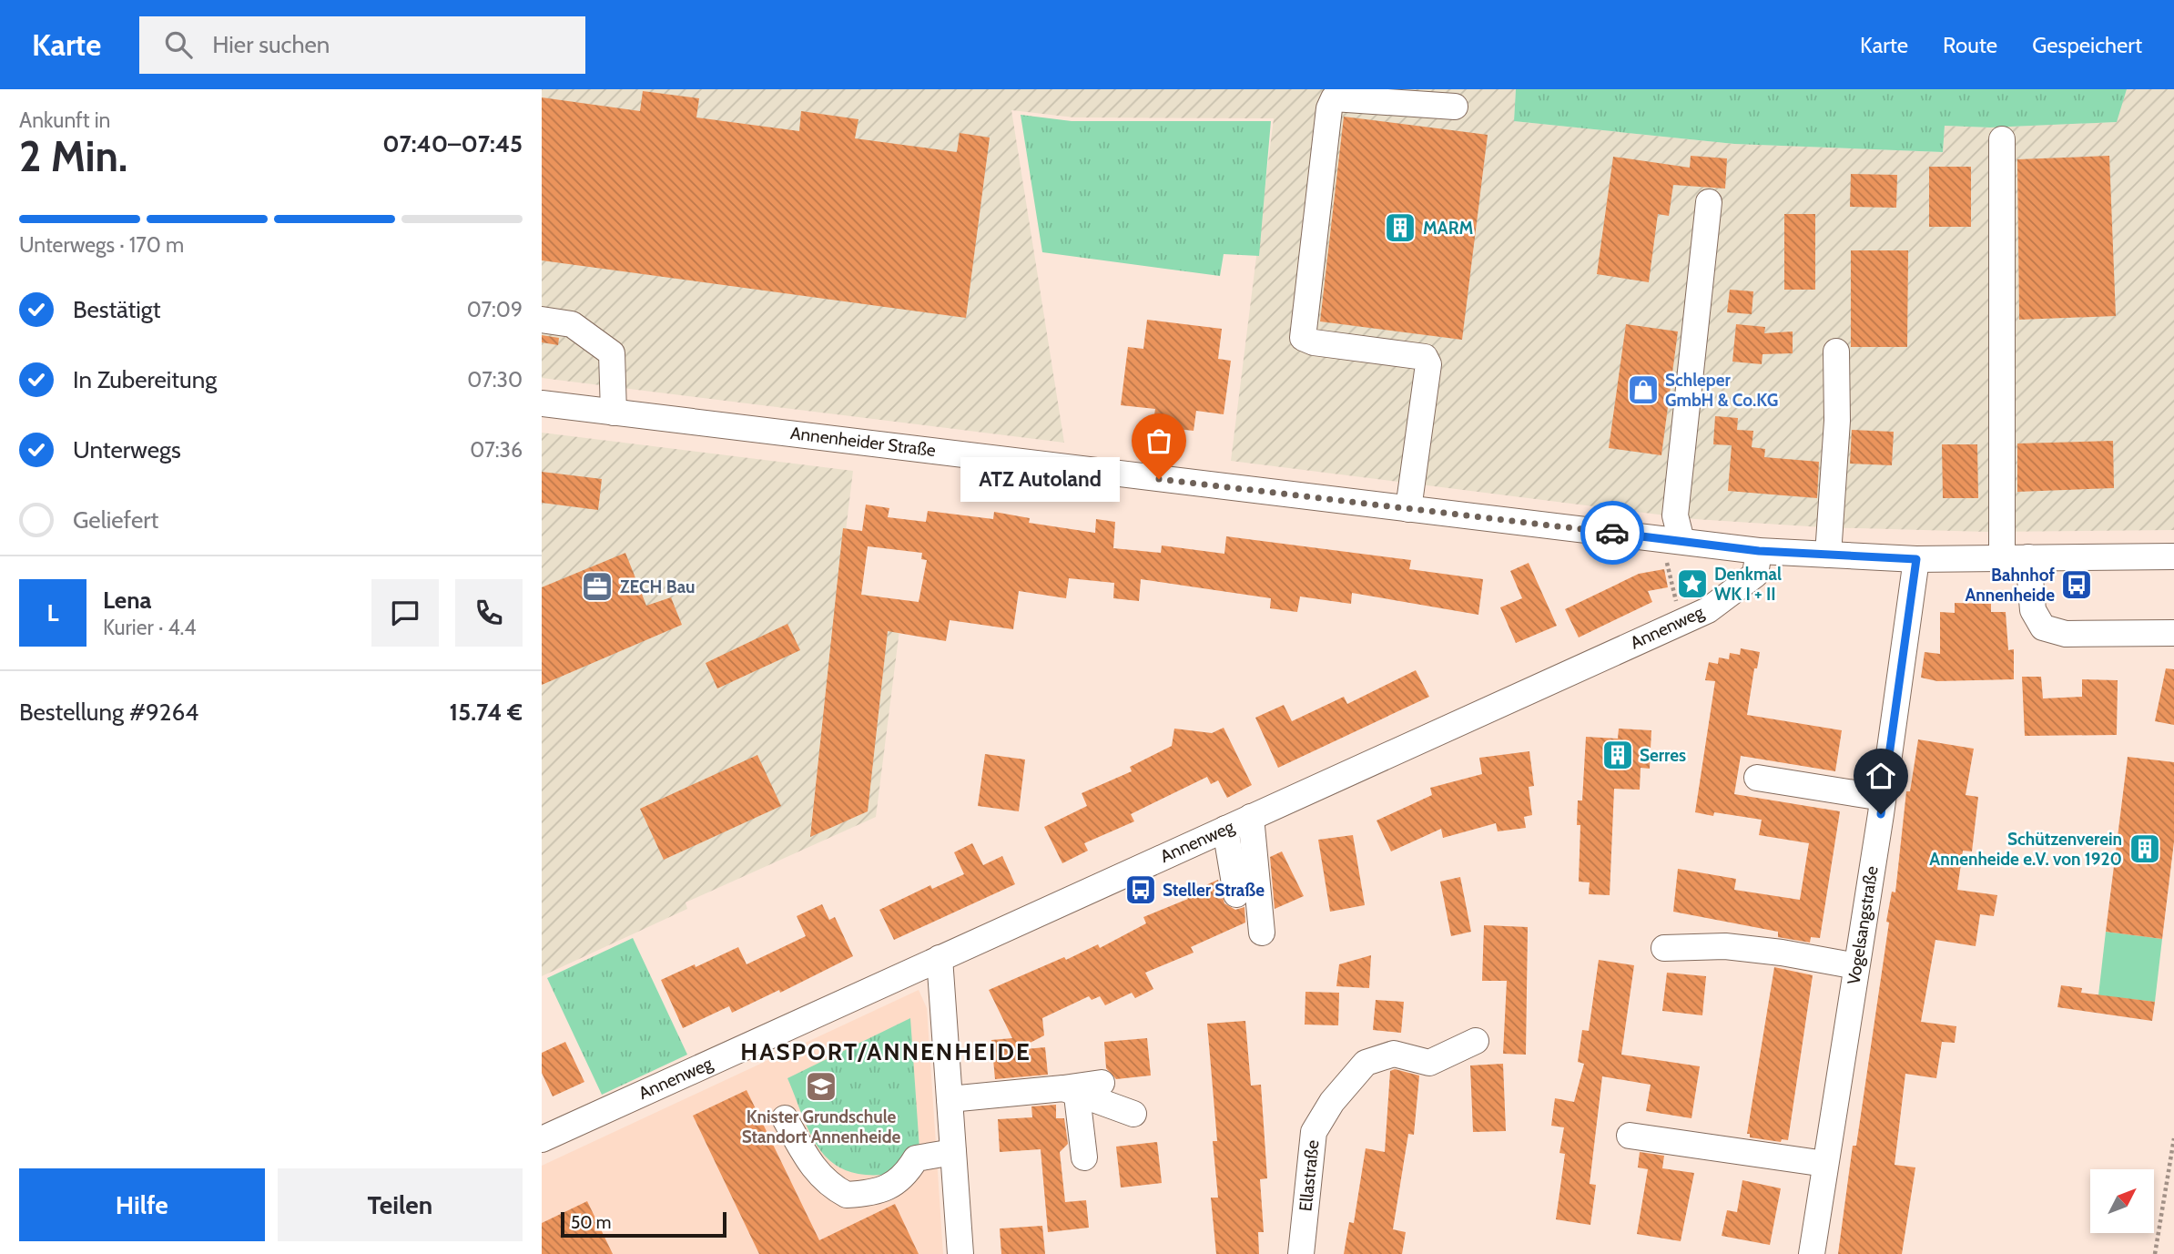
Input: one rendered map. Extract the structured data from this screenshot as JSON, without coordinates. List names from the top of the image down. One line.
{"streets":{"street":["Annenheider Straße","Annenweg","Vogelsangstraße","Ellastraße"]},"crossings":[["Annenheider Straße","Annenweg"],["Annenheider Straße","Vogelsangstraße"]],"districts":["HASPORT/ANNENHEIDE"],"places":{"building":["MARM","Serres","Schützenverein Annenheide e.V. von 1920"],"shop":["Schleper GmbH & Co.KG"],"other":["ATZ Autoland"],"place":["Denkmal WK I + II"],"bus stop":["Bahnhof Annenheide","Steller Straße"],"office":["ZECH Bau"],"school or university":["Knister Grundschule Standort Annenheide"]},"scale_bar":"50 m","north":"top right","page":{"header":"Karte","search":"Hier suchen","nav":["Karte","Route","Gespeichert"],"heading":["2 Min.","Ankunft in","07:40–07:45"],"panel":["Lena","Kurier · 4.4","Bestellung #9264","15.74 €"],"bar":"Unterwegs · 170 m","list":[["Bestätigt","07:09"],["In Zubereitung","07:30"],["Unterwegs","07:36"],"Geliefert"],"bubble":"ATZ Autoland","round":"L","buttons":["Hilfe","Teilen"],"scale":"50 m"}}
